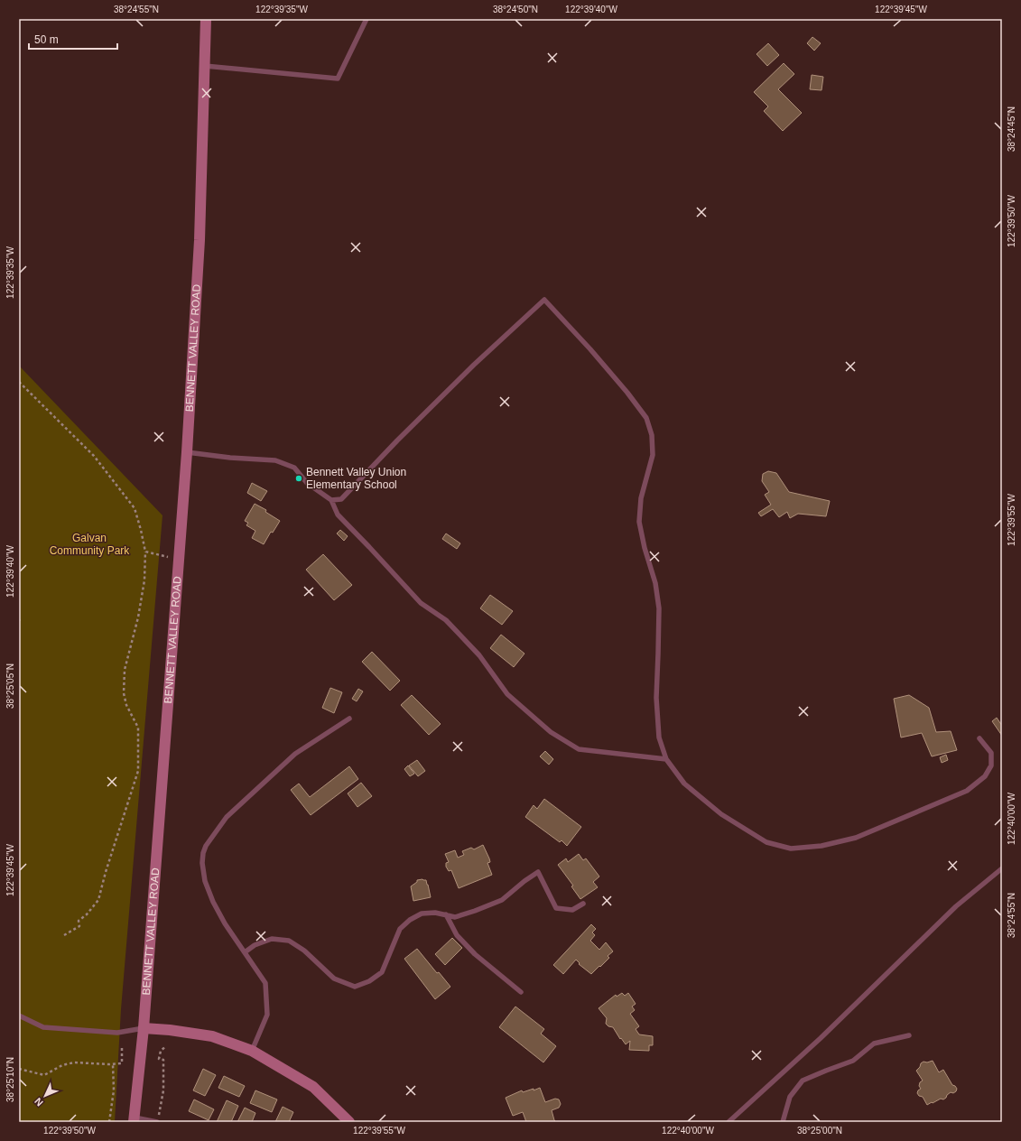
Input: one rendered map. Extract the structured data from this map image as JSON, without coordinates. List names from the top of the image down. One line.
{"streets":{"street":["BENNETT VALLEY ROAD"]},"parks":["Galvan Community Park"],"places":["Bennett Valley Union Elementary School"],"scale_bar":"50 m","north":"bottom left","coordinates":["38°24'55\"N","122°39'35\"W","38°24'50\"N","122°39'40\"W","122°39'45\"W","38°24'45\"N","122°39'50\"W","122°39'55\"W","38°25'05\"N","122°40'00\"W","38°25'10\"N","38°25'00\"N"]}
